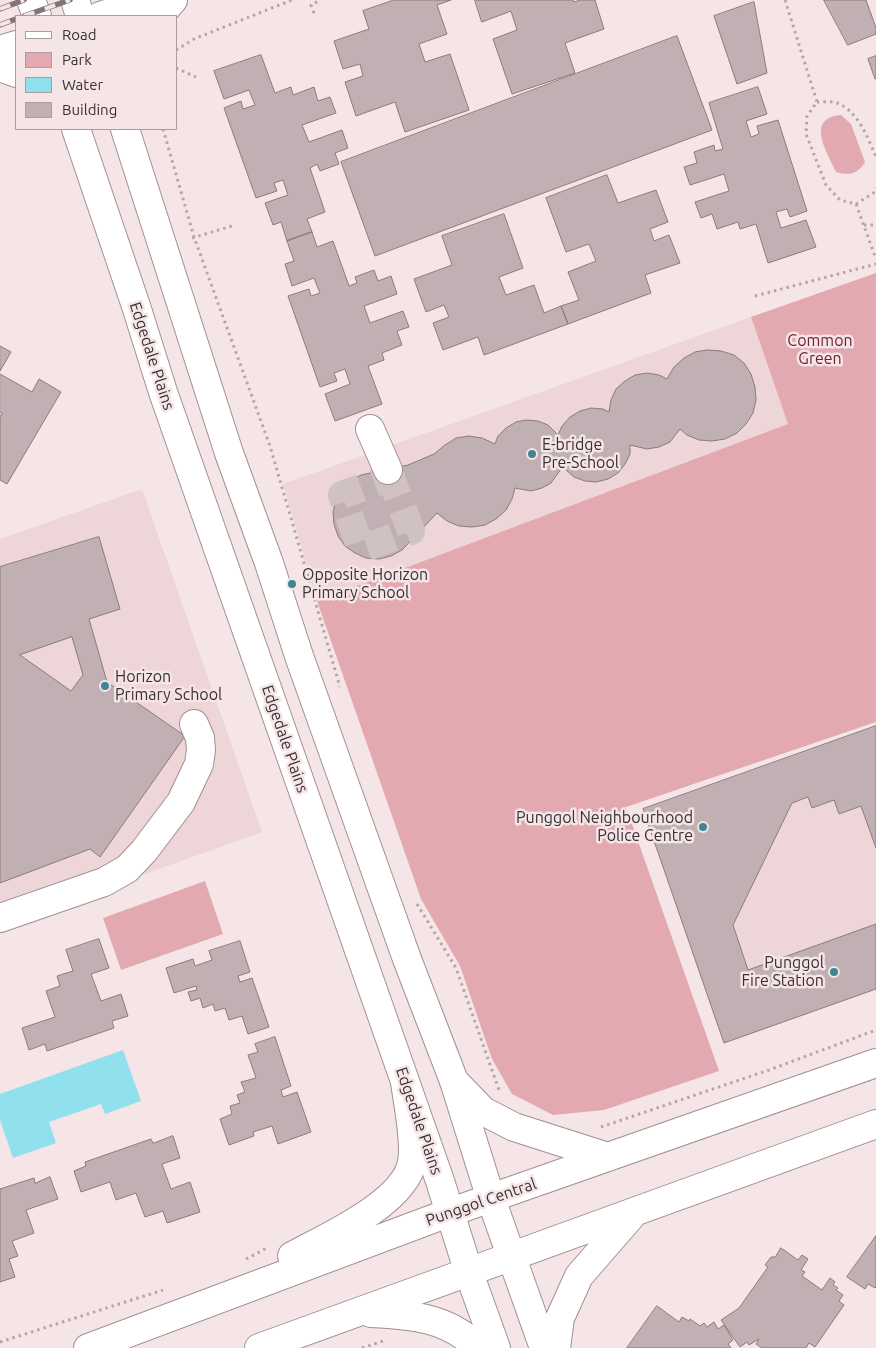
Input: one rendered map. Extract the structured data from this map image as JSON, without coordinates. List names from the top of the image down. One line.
{"streets":{"street":["Edgedale Plains","Punggol Central"]},"crossings":[["Edgedale Plains","Punggol Central"]],"parks":["Common Green"],"places":["E-bridge Pre-School","Opposite Horizon Primary School","Horizon Primary School","Punggol Neighbourhood Police Centre","Punggol Fire Station"],"legend":["Road","Park","Water","Building"]}
